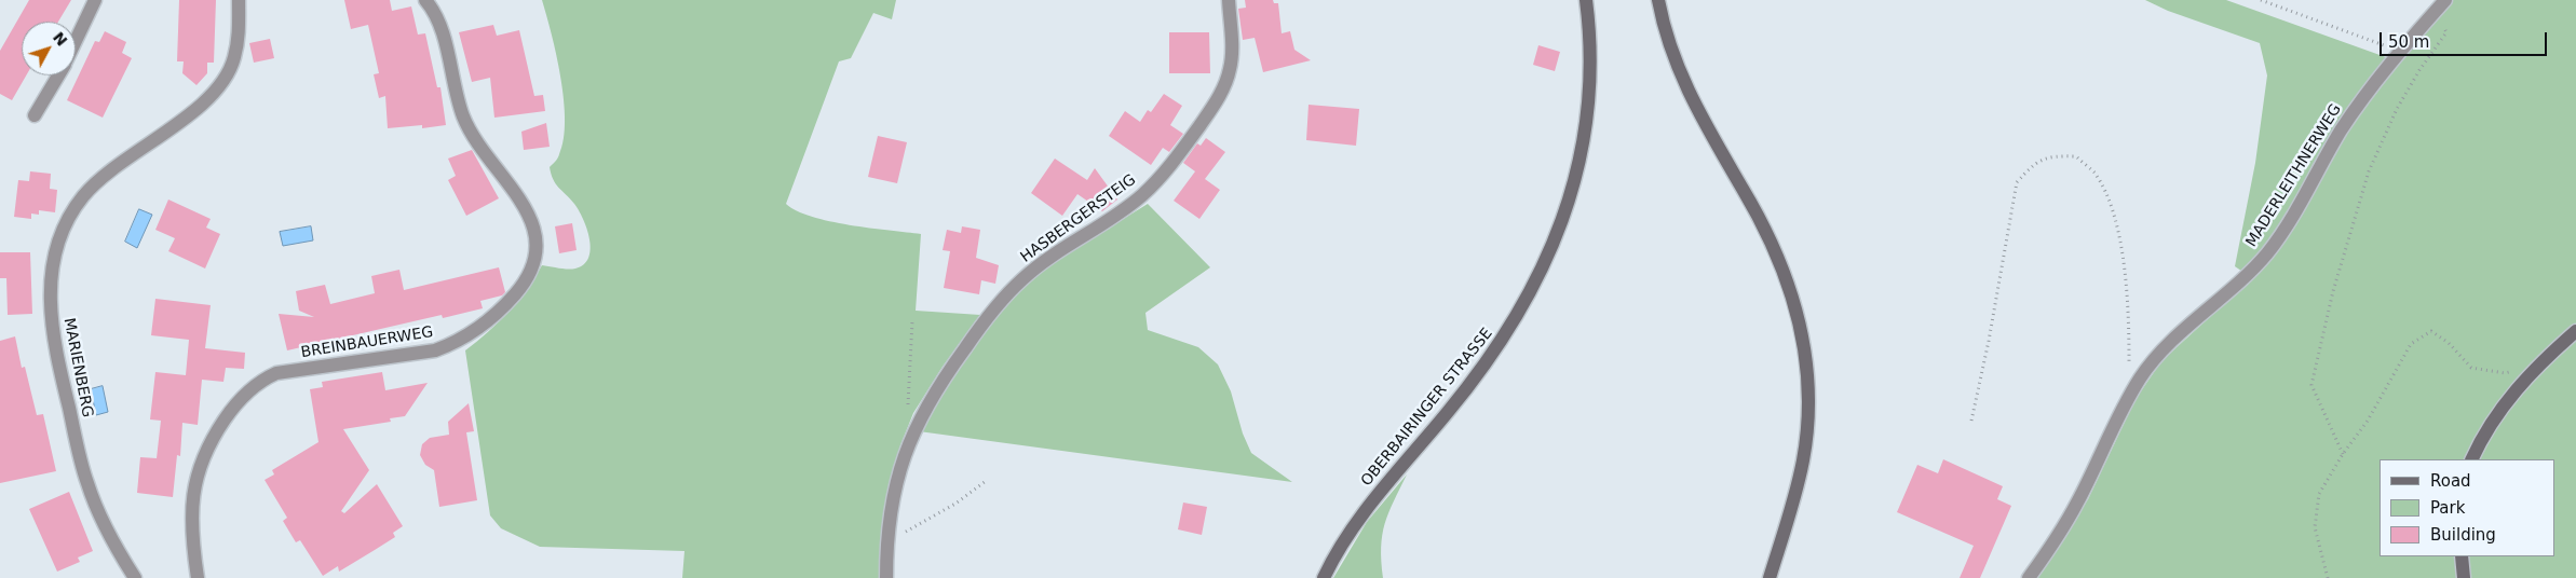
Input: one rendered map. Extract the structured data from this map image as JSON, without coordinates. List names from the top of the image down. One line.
{"streets":{"street":["MADERLEITHNERWEG","HASBERGERSTEIG","BREINBAUERWEG","MARIENBERG","OBERBAIRINGER STRASSE"]},"legend":["Road","Park","Building"],"scale_bar":"50 m","north":"top right"}
